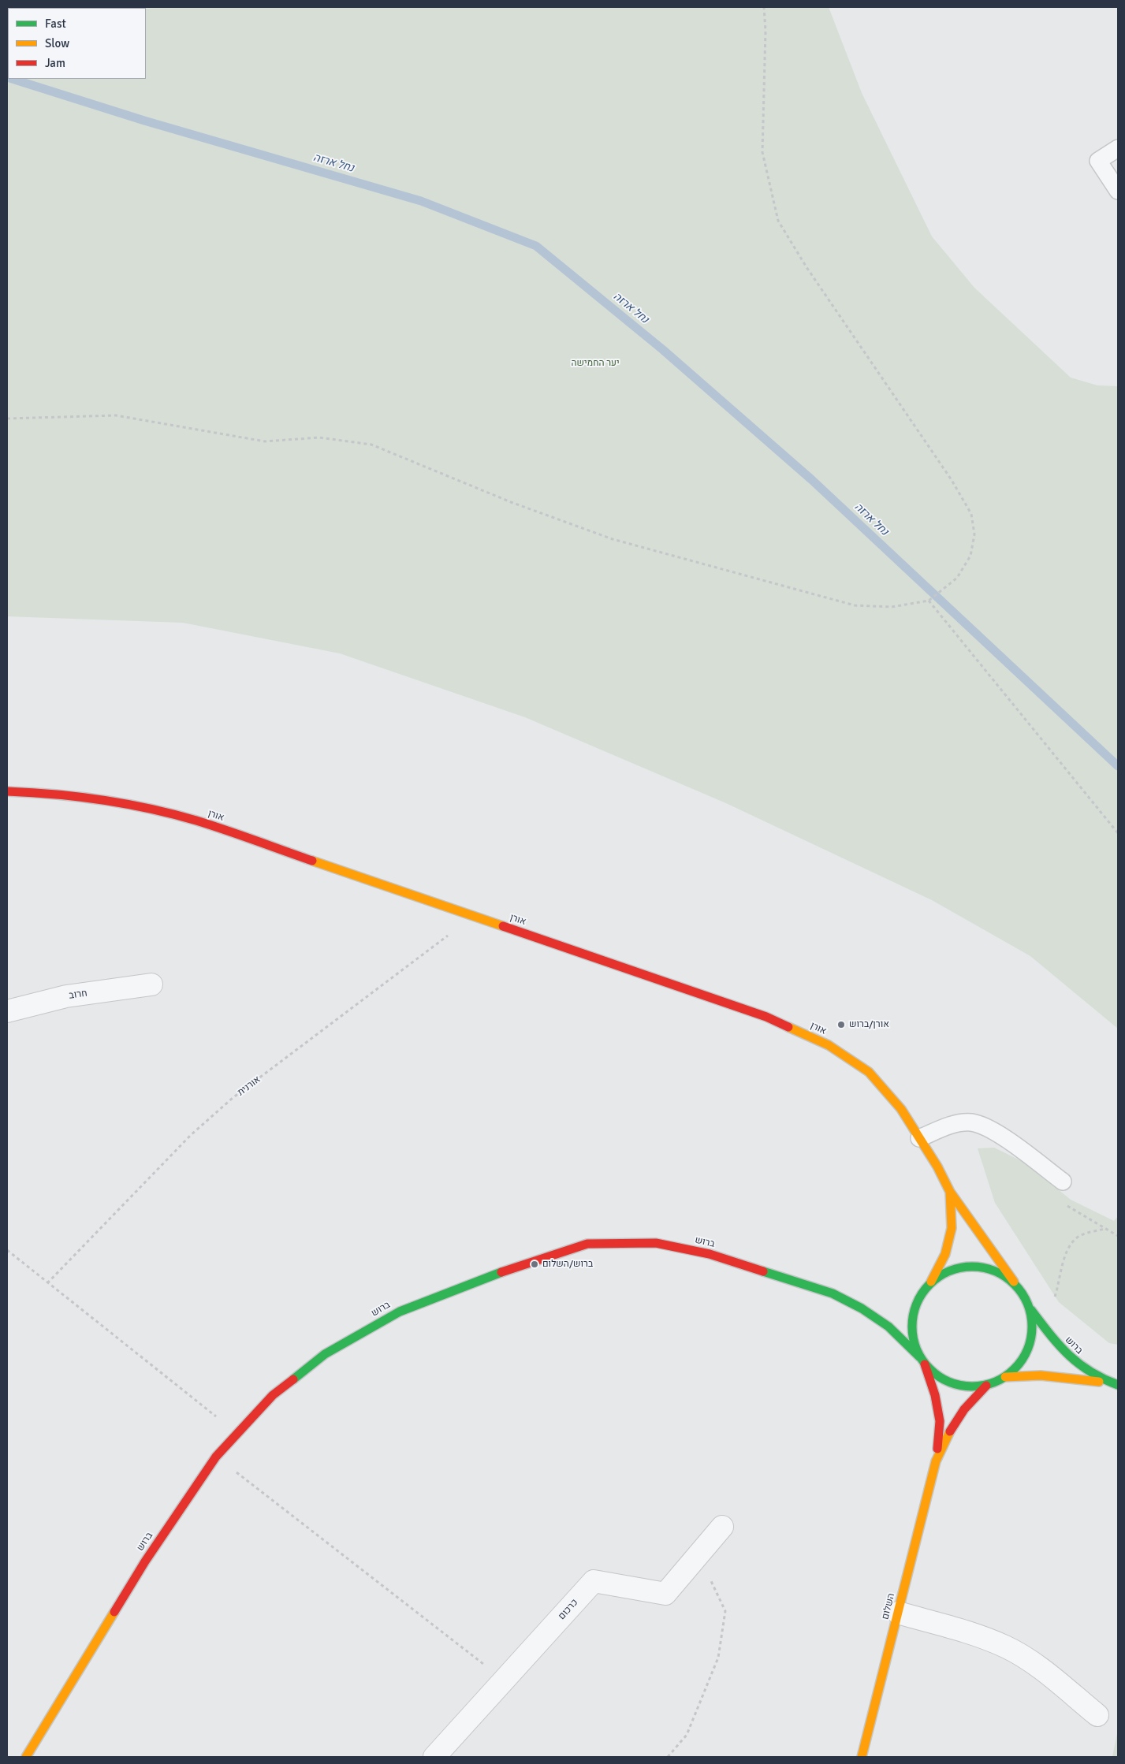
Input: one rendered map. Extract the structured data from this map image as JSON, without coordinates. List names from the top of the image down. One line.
{"streets":{"street":["אורן","חרוב","ברוש","השלום","כרכום"],"path":["אורנית"]},"crossings":[["אורן","אורנית"],["אורן","ברוש"],["אורן","השלום"],["ברוש","השלום"]],"water":["נחל ארזה"],"parks":["יער החמישה"],"places":["אורן/ברוש","ברוש/השלום"],"legend":["Fast","Slow","Jam"]}
